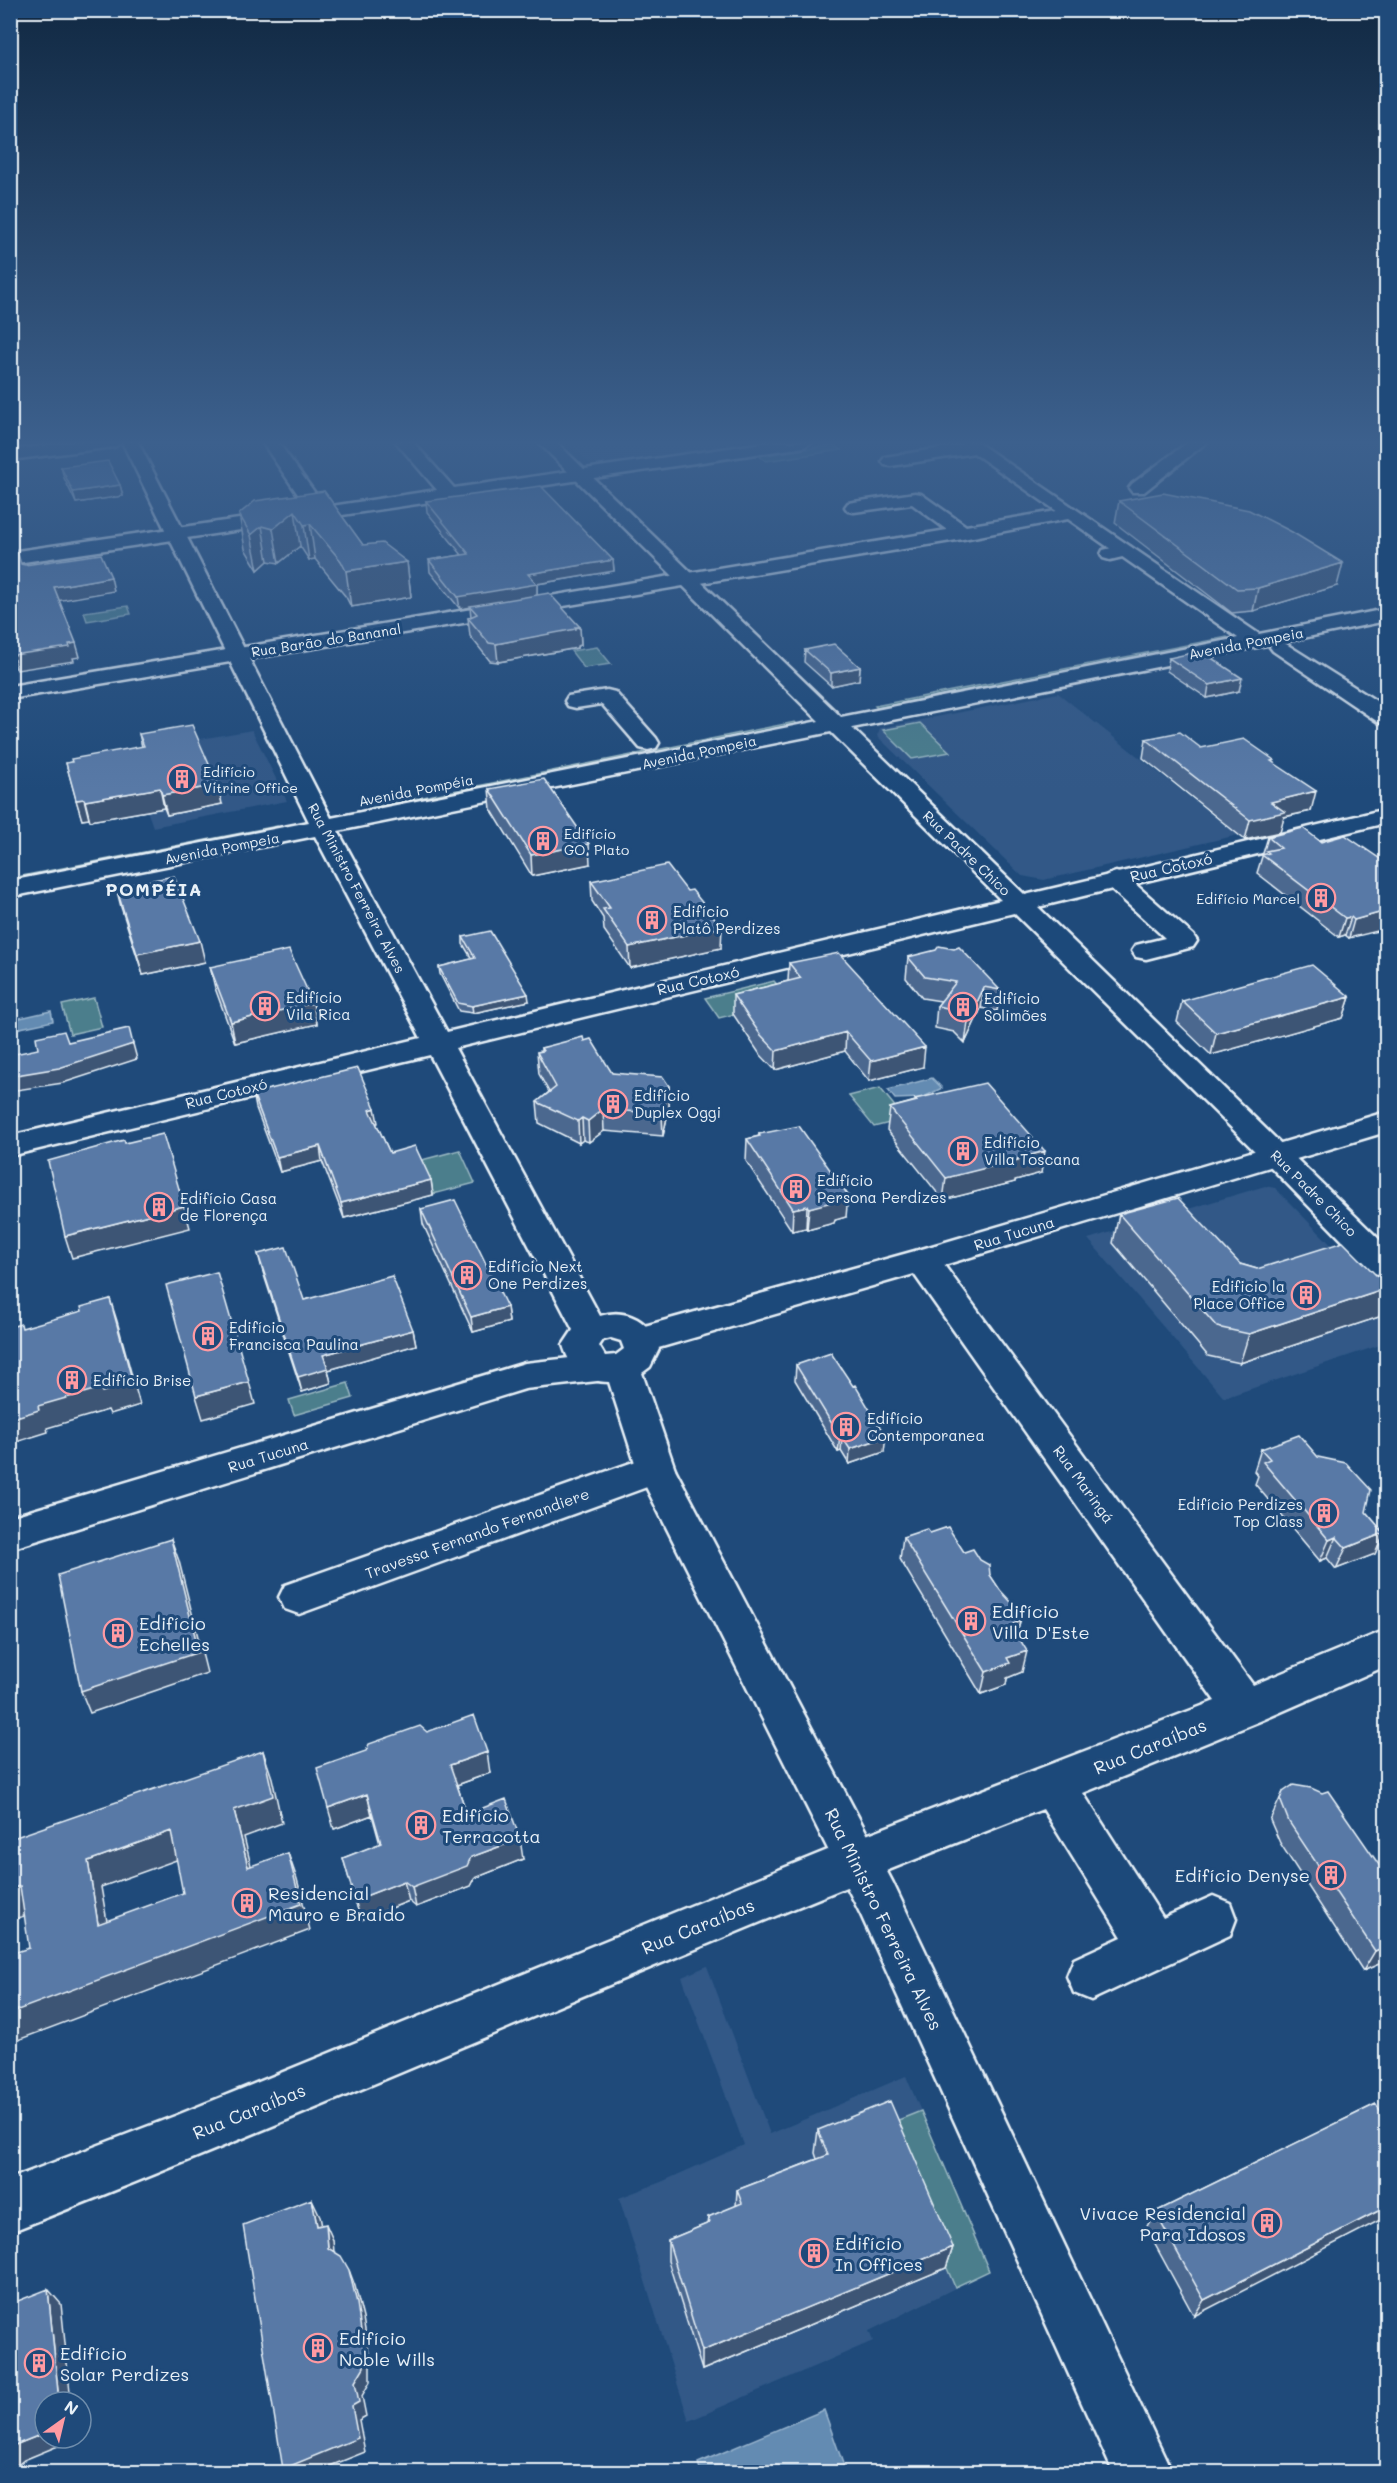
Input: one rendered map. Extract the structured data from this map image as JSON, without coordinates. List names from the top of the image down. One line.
{"streets":{"street":["Rua Barão do Bananal","Avenida Pompeia","Avenida Pompéia","Rua Padre Chico","Rua Cotoxó","Rua Ministro Ferreira Alves","Rua Tucuna","Rua Maringá","Travessa Fernando Fernandiere","Rua Caraíbas"]},"crossings":[["Rua Barão do Bananal","Rua Padre Chico"],["Rua Barão do Bananal","Rua Ministro Ferreira Alves"],["Avenida Pompeia","Avenida Pompéia"],["Avenida Pompeia","Rua Padre Chico"],["Avenida Pompeia","Rua Ministro Ferreira Alves"],["Avenida Pompéia","Rua Padre Chico"],["Avenida Pompéia","Rua Ministro Ferreira Alves"],["Rua Padre Chico","Rua Cotoxó"],["Rua Padre Chico","Rua Tucuna"],["Rua Cotoxó","Rua Ministro Ferreira Alves"],["Rua Ministro Ferreira Alves","Rua Tucuna"],["Rua Ministro Ferreira Alves","Travessa Fernando Fernandiere"],["Rua Ministro Ferreira Alves","Rua Caraíbas"],["Rua Tucuna","Rua Maringá"],["Rua Maringá","Rua Caraíbas"]],"districts":["POMPÉIA"],"places":{"building":["Edifício Vitrine Office","Edifício GO. Plato","Edifício Marcel","Edifício Platô Perdizes","Edifício Vila Rica","Edifício Solimões","Edifício Duplex Oggi","Edifício Villa Toscana","Edifício Persona Perdizes","Edifício Casa de Florença","Edifício Next One Perdizes","Edificio la Place Office","Edifício Francisca Paulina","Edifício Brise","Edifício Contemporanea","Edifício Perdizes Top Class","Edifício Villa D'Este","Edifício Echelles","Edifício Terracotta","Edifício Denyse","Residencial Mauro e Braido","Vivace Residencial Para Idosos","Edifício In Offices","Edifício Noble Wills","Edifício Solar Perdizes"]},"north":"top right"}
